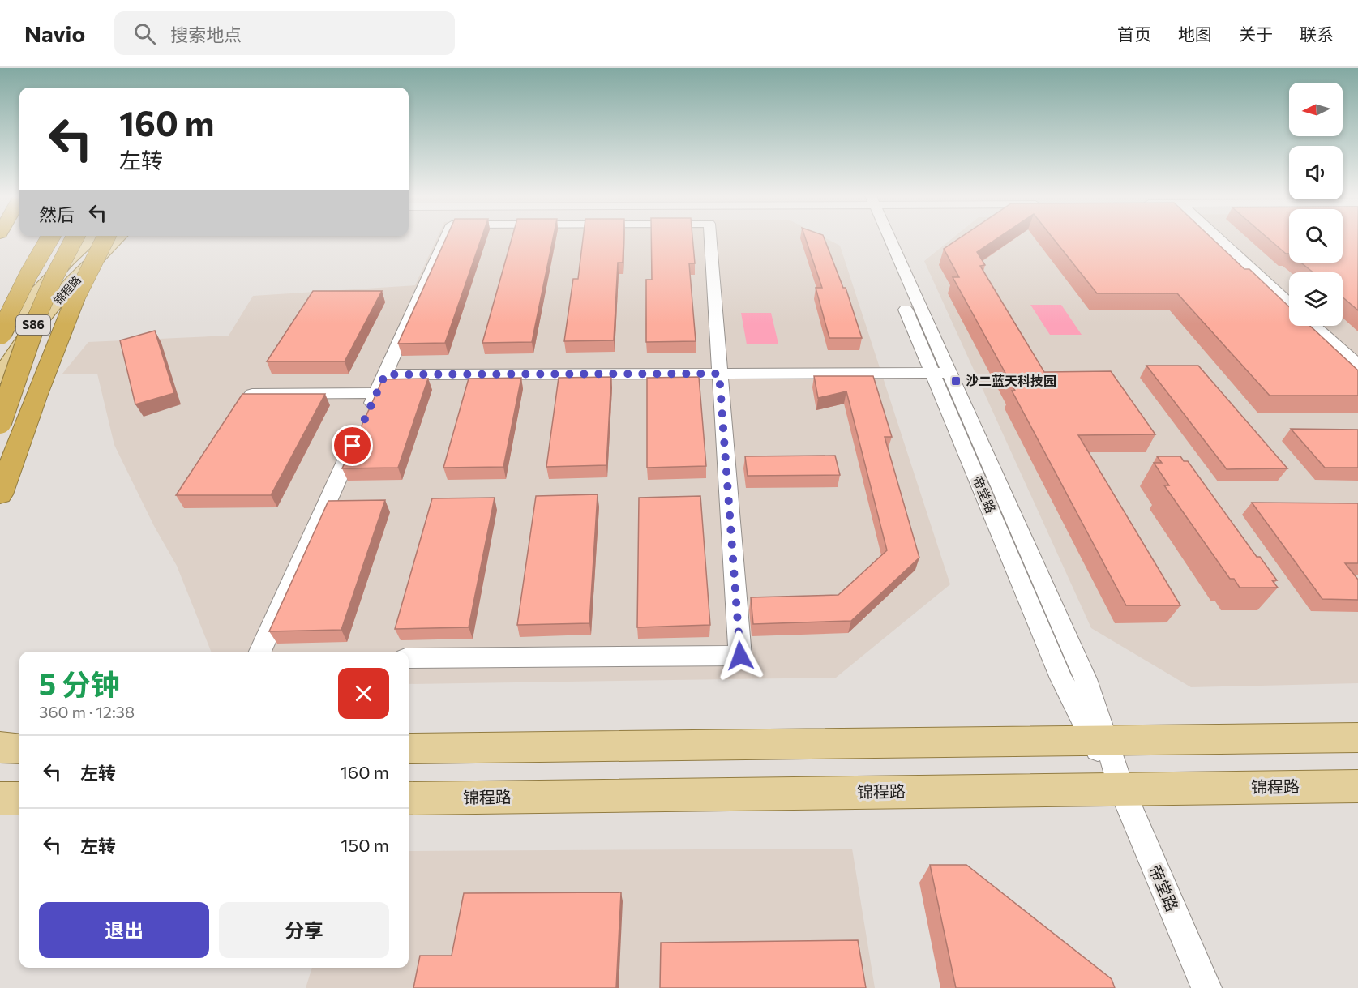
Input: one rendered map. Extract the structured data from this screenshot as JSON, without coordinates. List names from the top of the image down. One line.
{"streets":{"highway":["S86"],"main road":["锦程路"],"street":["帝堂路"]},"crossings":[["锦程路","S86"],["锦程路","帝堂路"]],"places":{"transit":["沙二蓝天科技园"]},"north":"left","page":{"header":"Navio","search":"搜索地点","nav":["首页","地图","关于","联系"],"turn":["160 m","左转"],"then":"然后","heading":["5 分钟","360 m · 12:38"],"list":[{"name":"左转","value":"160 m"},{"name":"左转","value":"150 m"}],"buttons":["退出","分享"]}}
